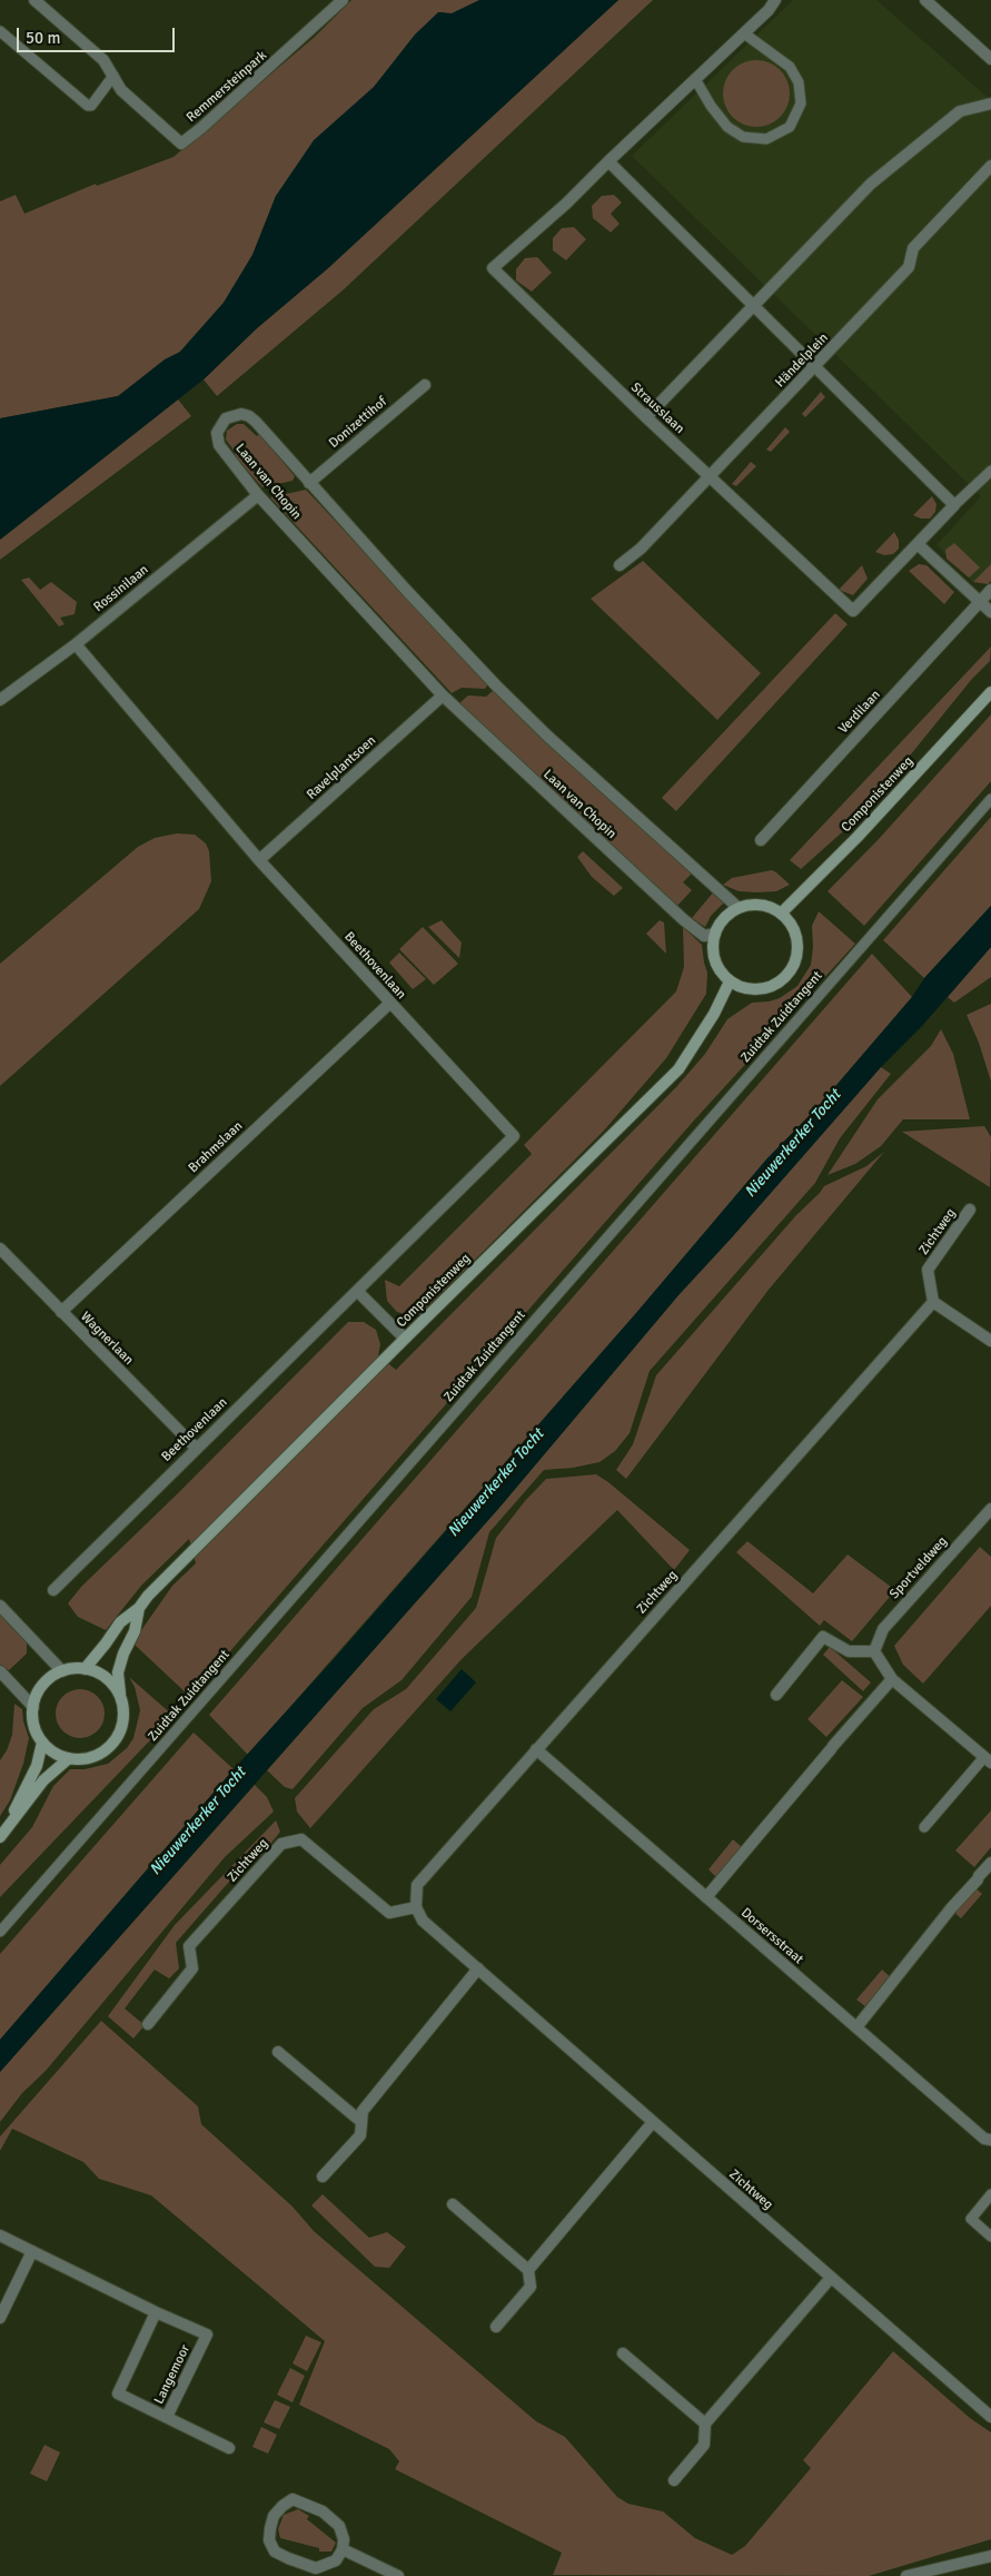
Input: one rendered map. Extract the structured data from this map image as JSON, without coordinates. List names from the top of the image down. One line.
{"streets":{"main road":["Componistenweg"],"street":["Remmersteinpark","Händelplein","Strausslaan","Donizettihof","Laan van Chopin","Rossinilaan","Verdilaan","Ravelplantsoen","Beethovenlaan","Brahmslaan","Zichtweg","Wagnerlaan","Sportveldweg","Dorsersstraat","Langemoor"],"lane":["Zuidtak Zuidtangent"]},"crossings":[["Händelplein","Strausslaan"],["Donizettihof","Laan van Chopin"],["Laan van Chopin","Rossinilaan"],["Laan van Chopin","Ravelplantsoen"],["Laan van Chopin","Componistenweg"],["Rossinilaan","Beethovenlaan"],["Ravelplantsoen","Beethovenlaan"],["Beethovenlaan","Brahmslaan"],["Beethovenlaan","Wagnerlaan"],["Brahmslaan","Wagnerlaan"],["Zichtweg","Dorsersstraat"]],"water":["Nieuwerkerker Tocht"],"scale_bar":"50 m"}
